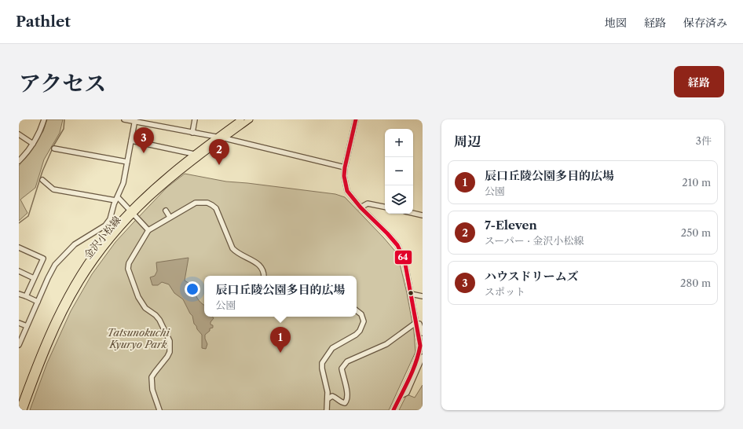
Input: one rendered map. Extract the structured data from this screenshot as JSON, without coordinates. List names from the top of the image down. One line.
{"streets":{"main road":["金沢小松線"]},"parks":["Tatsunokuchi Kyuryo Park"],"lines":["transit line 64"],"page":{"header":"Pathlet","nav":["地図","経路","保存済み"],"title":"アクセス","buttons":"経路","heading":["周辺","3件"],"pins":["3","2","1"],"map_buttons":["+","−"],"list":[{"mark":"1","name":"辰口丘陵公園多目的広場","note":"公園","value":"210 m"},{"mark":"2","name":"7-Eleven","note":"スーパー · 金沢小松線","value":"250 m"},{"mark":"3","name":"ハウスドリームズ","note":"スポット","value":"280 m"}],"popup":["辰口丘陵公園多目的広場","公園"]}}
